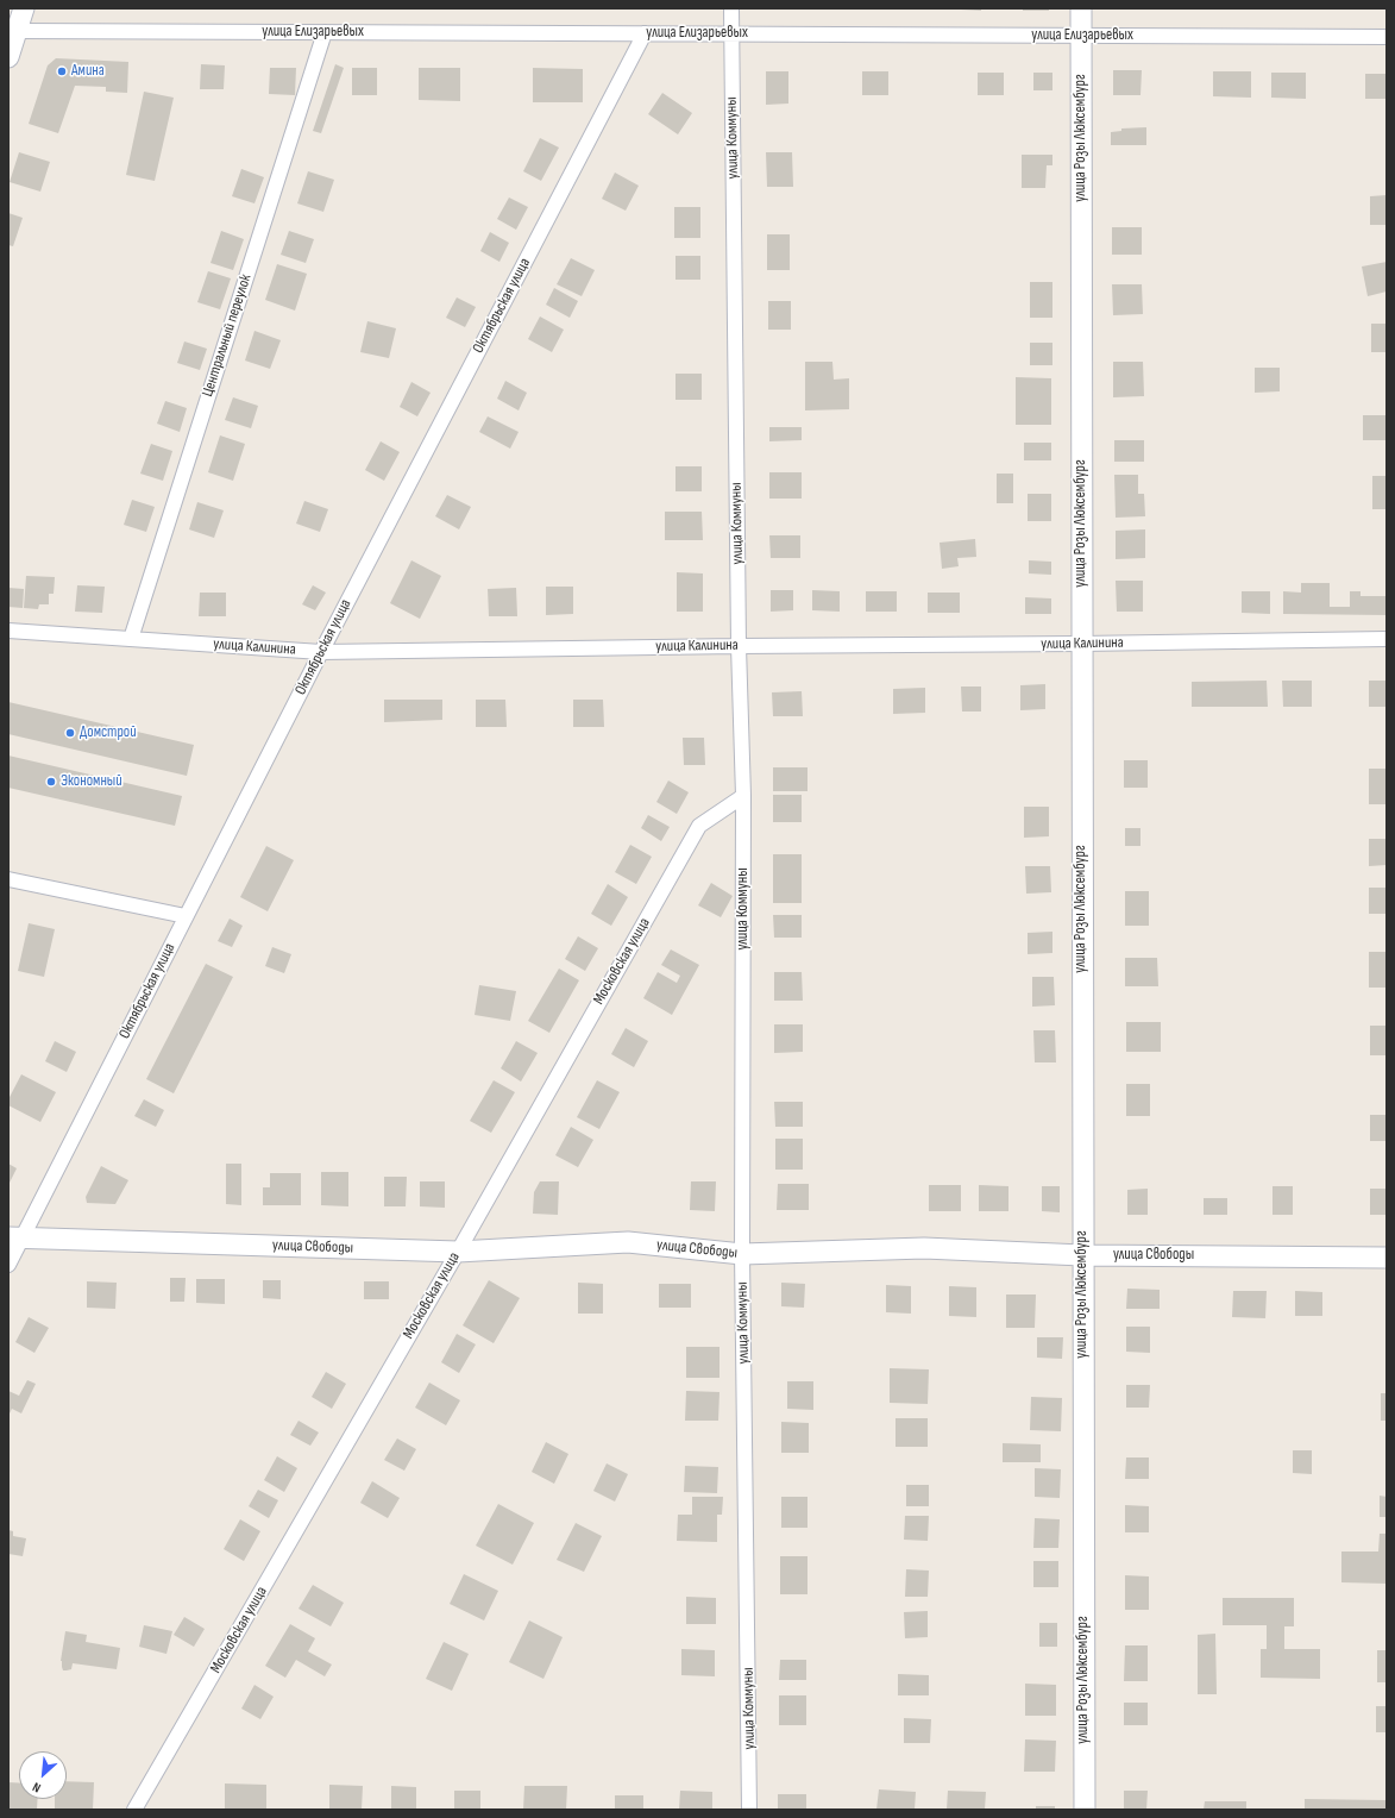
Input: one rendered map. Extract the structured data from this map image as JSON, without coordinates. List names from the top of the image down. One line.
{"streets":{"street":["улица Елизарьевых","улица Коммуны","улица Розы Люксембург","Октябрьская улица","Центральный переулок","улица Калинина","Московская улица","улица Свободы"]},"crossings":[["улица Елизарьевых","улица Коммуны"],["улица Елизарьевых","улица Розы Люксембург"],["улица Елизарьевых","Октябрьская улица"],["улица Елизарьевых","Центральный переулок"],["улица Коммуны","улица Калинина"],["улица Коммуны","Московская улица"],["улица Коммуны","улица Свободы"],["улица Розы Люксембург","улица Калинина"],["улица Розы Люксембург","улица Свободы"],["Октябрьская улица","улица Калинина"],["Октябрьская улица","улица Свободы"],["Центральный переулок","улица Калинина"],["Московская улица","улица Свободы"]],"places":["Амина","Домстрой","Экономный"],"north":"bottom left"}
